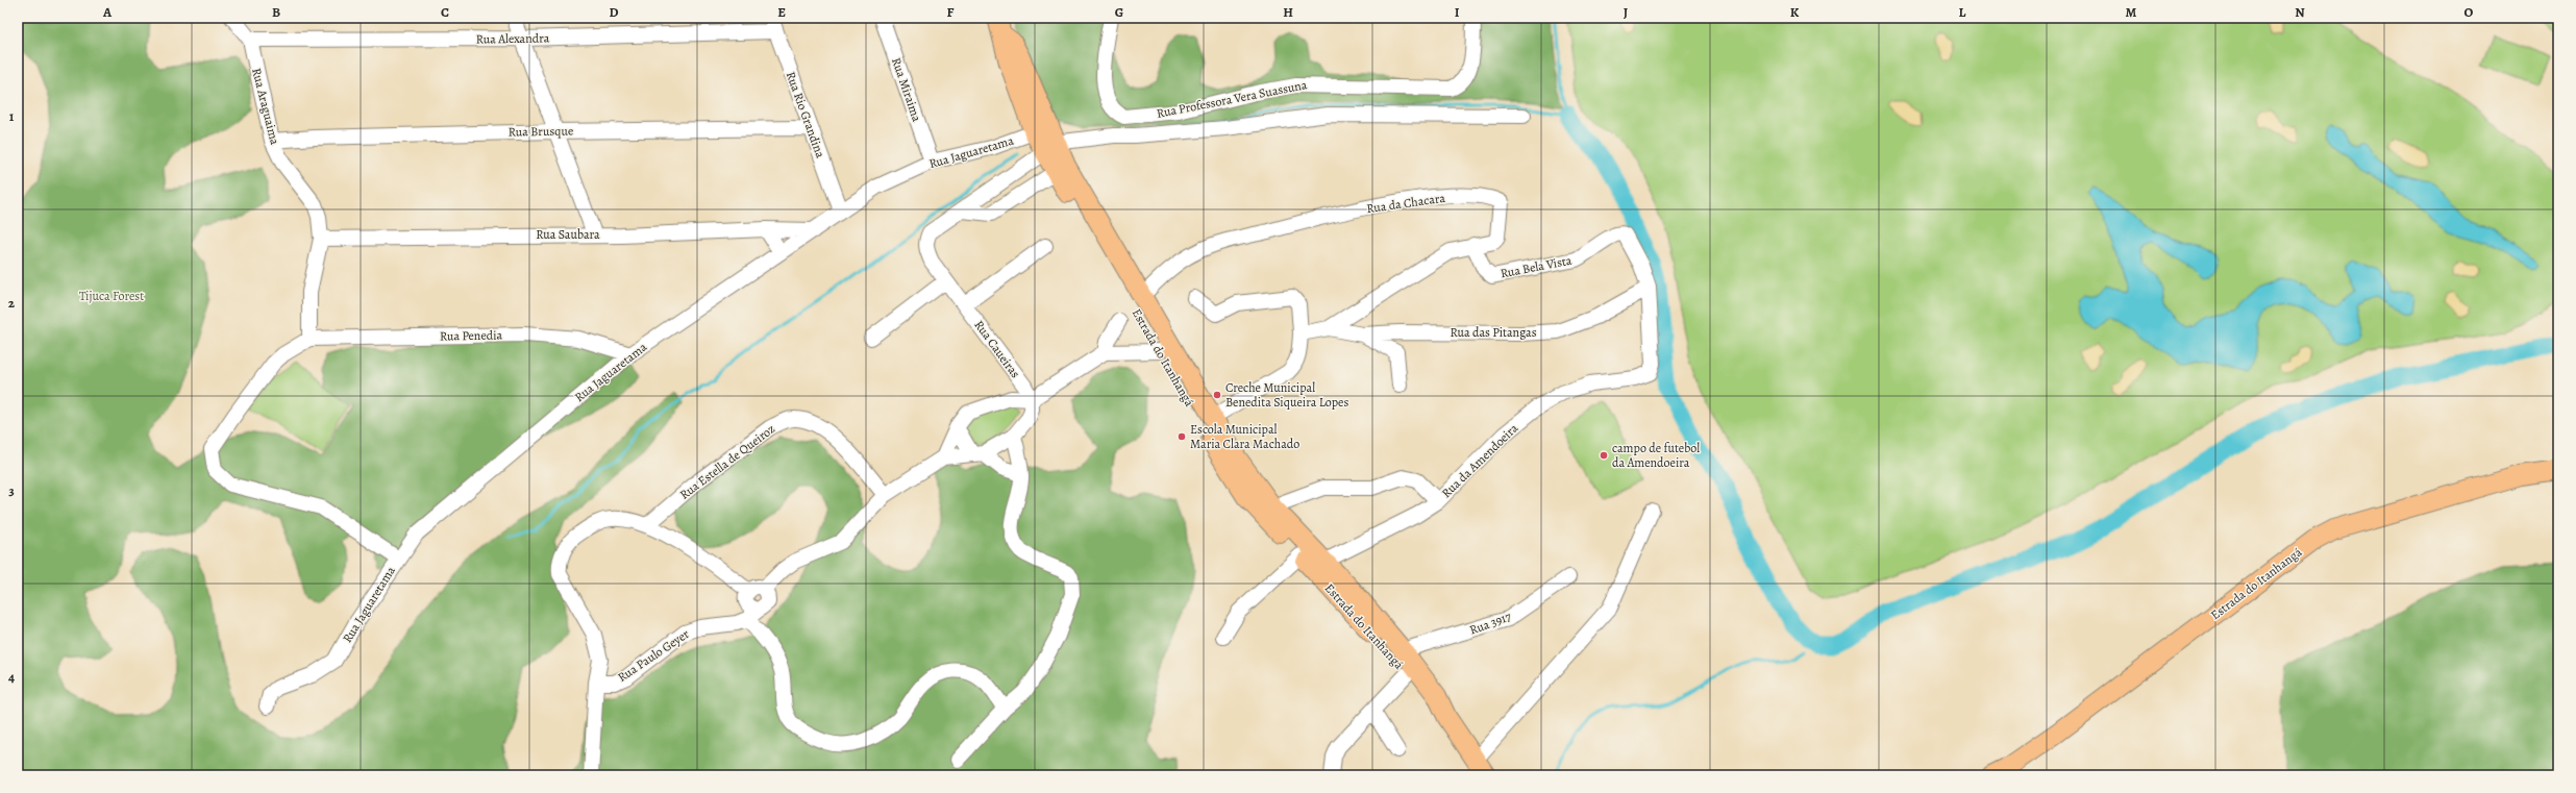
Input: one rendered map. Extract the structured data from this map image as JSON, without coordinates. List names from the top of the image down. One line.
{"streets":{"main road":["Estrada do Itanhangá"],"street":["Rua Alexandra","Rua Miraima","Rua Professora Vera Suassuna","Rua Araguaima","Rua Rio Grandina","Rua Brusque","Rua Jaguaretama","Rua da Chacara","Rua Saubara","Rua Bela Vista","Rua das Pitangas","Rua Penedia","Rua Caueiras","Rua da Amendoeira","Rua Estella de Queiroz","Rua 3917","Rua Paulo Geyer"]},"crossings":[["Rua Alexandra","Rua Araguaima"],["Rua Alexandra","Rua Rio Grandina"],["Rua Miraima","Rua Jaguaretama"],["Rua Araguaima","Rua Brusque"],["Rua Araguaima","Rua Saubara"],["Rua Araguaima","Rua Penedia"],["Rua Rio Grandina","Rua Brusque"],["Rua Rio Grandina","Rua Jaguaretama"],["Rua Jaguaretama","Rua Saubara"],["Rua Jaguaretama","Rua Penedia"],["Rua Jaguaretama","Estrada do Itanhangá"],["Rua da Chacara","Rua Bela Vista"],["Rua da Chacara","Rua das Pitangas"],["Rua da Chacara","Estrada do Itanhangá"],["Rua Bela Vista","Rua das Pitangas"],["Rua Bela Vista","Rua da Amendoeira"],["Rua das Pitangas","Rua da Amendoeira"],["Rua Caueiras","Estrada do Itanhangá"],["Estrada do Itanhangá","Rua da Amendoeira"],["Estrada do Itanhangá","Rua 3917"]],"parks":["Tijuca Forest"],"places":["Creche Municipal Benedita Siqueira Lopes","Escola Municipal Maria Clara Machado","campo de futebol da Amendoeira"],"grid":{"columns":["A","B","C","D","E","F","G","H","I","J","K","L","M","N","O"],"rows":["1","2","3","4"]}}
